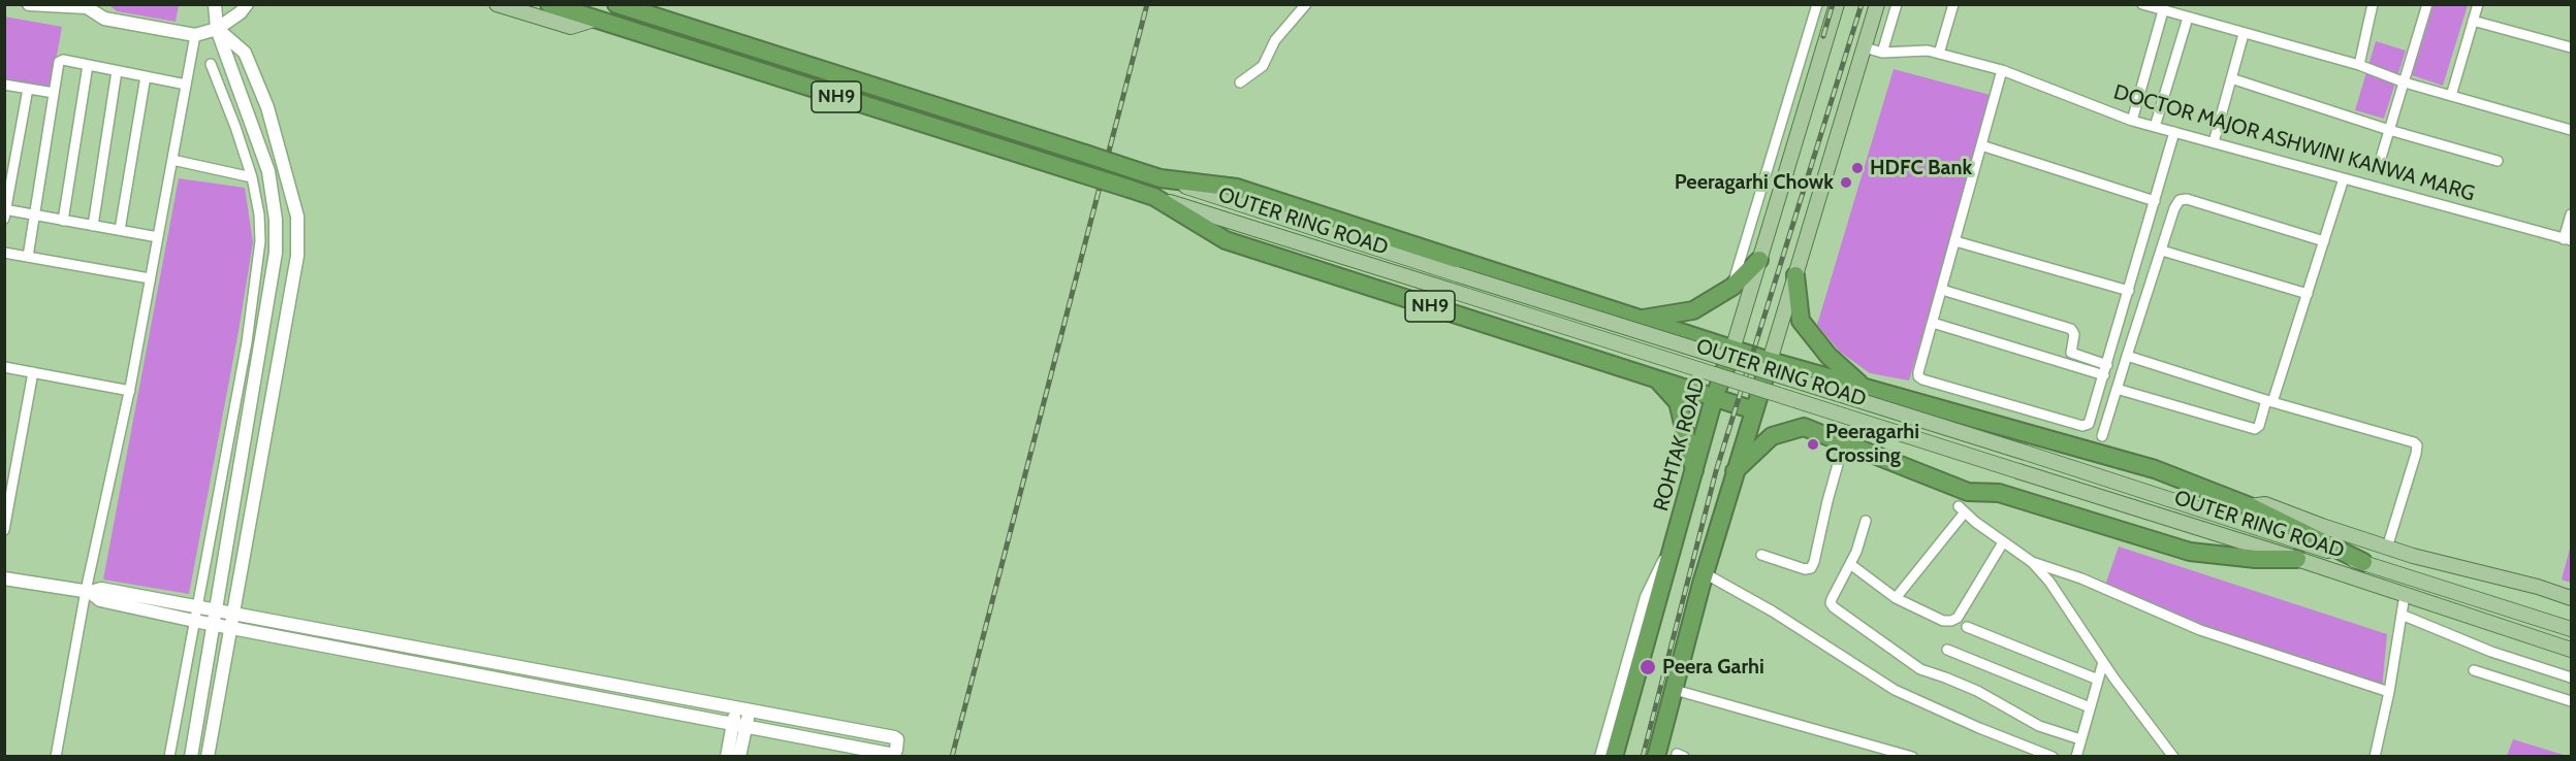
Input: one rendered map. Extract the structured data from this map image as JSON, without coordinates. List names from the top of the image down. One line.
{"streets":{"highway":["NH9","OUTER RING ROAD","ROHTAK ROAD"],"street":["DOCTOR MAJOR ASHWINI KANWA MARG"]},"crossings":[["NH9","OUTER RING ROAD"],["OUTER RING ROAD","ROHTAK ROAD"]],"places":["HDFC Bank","Peeragarhi Chowk","Peeragarhi Crossing","Peera Garhi"]}
